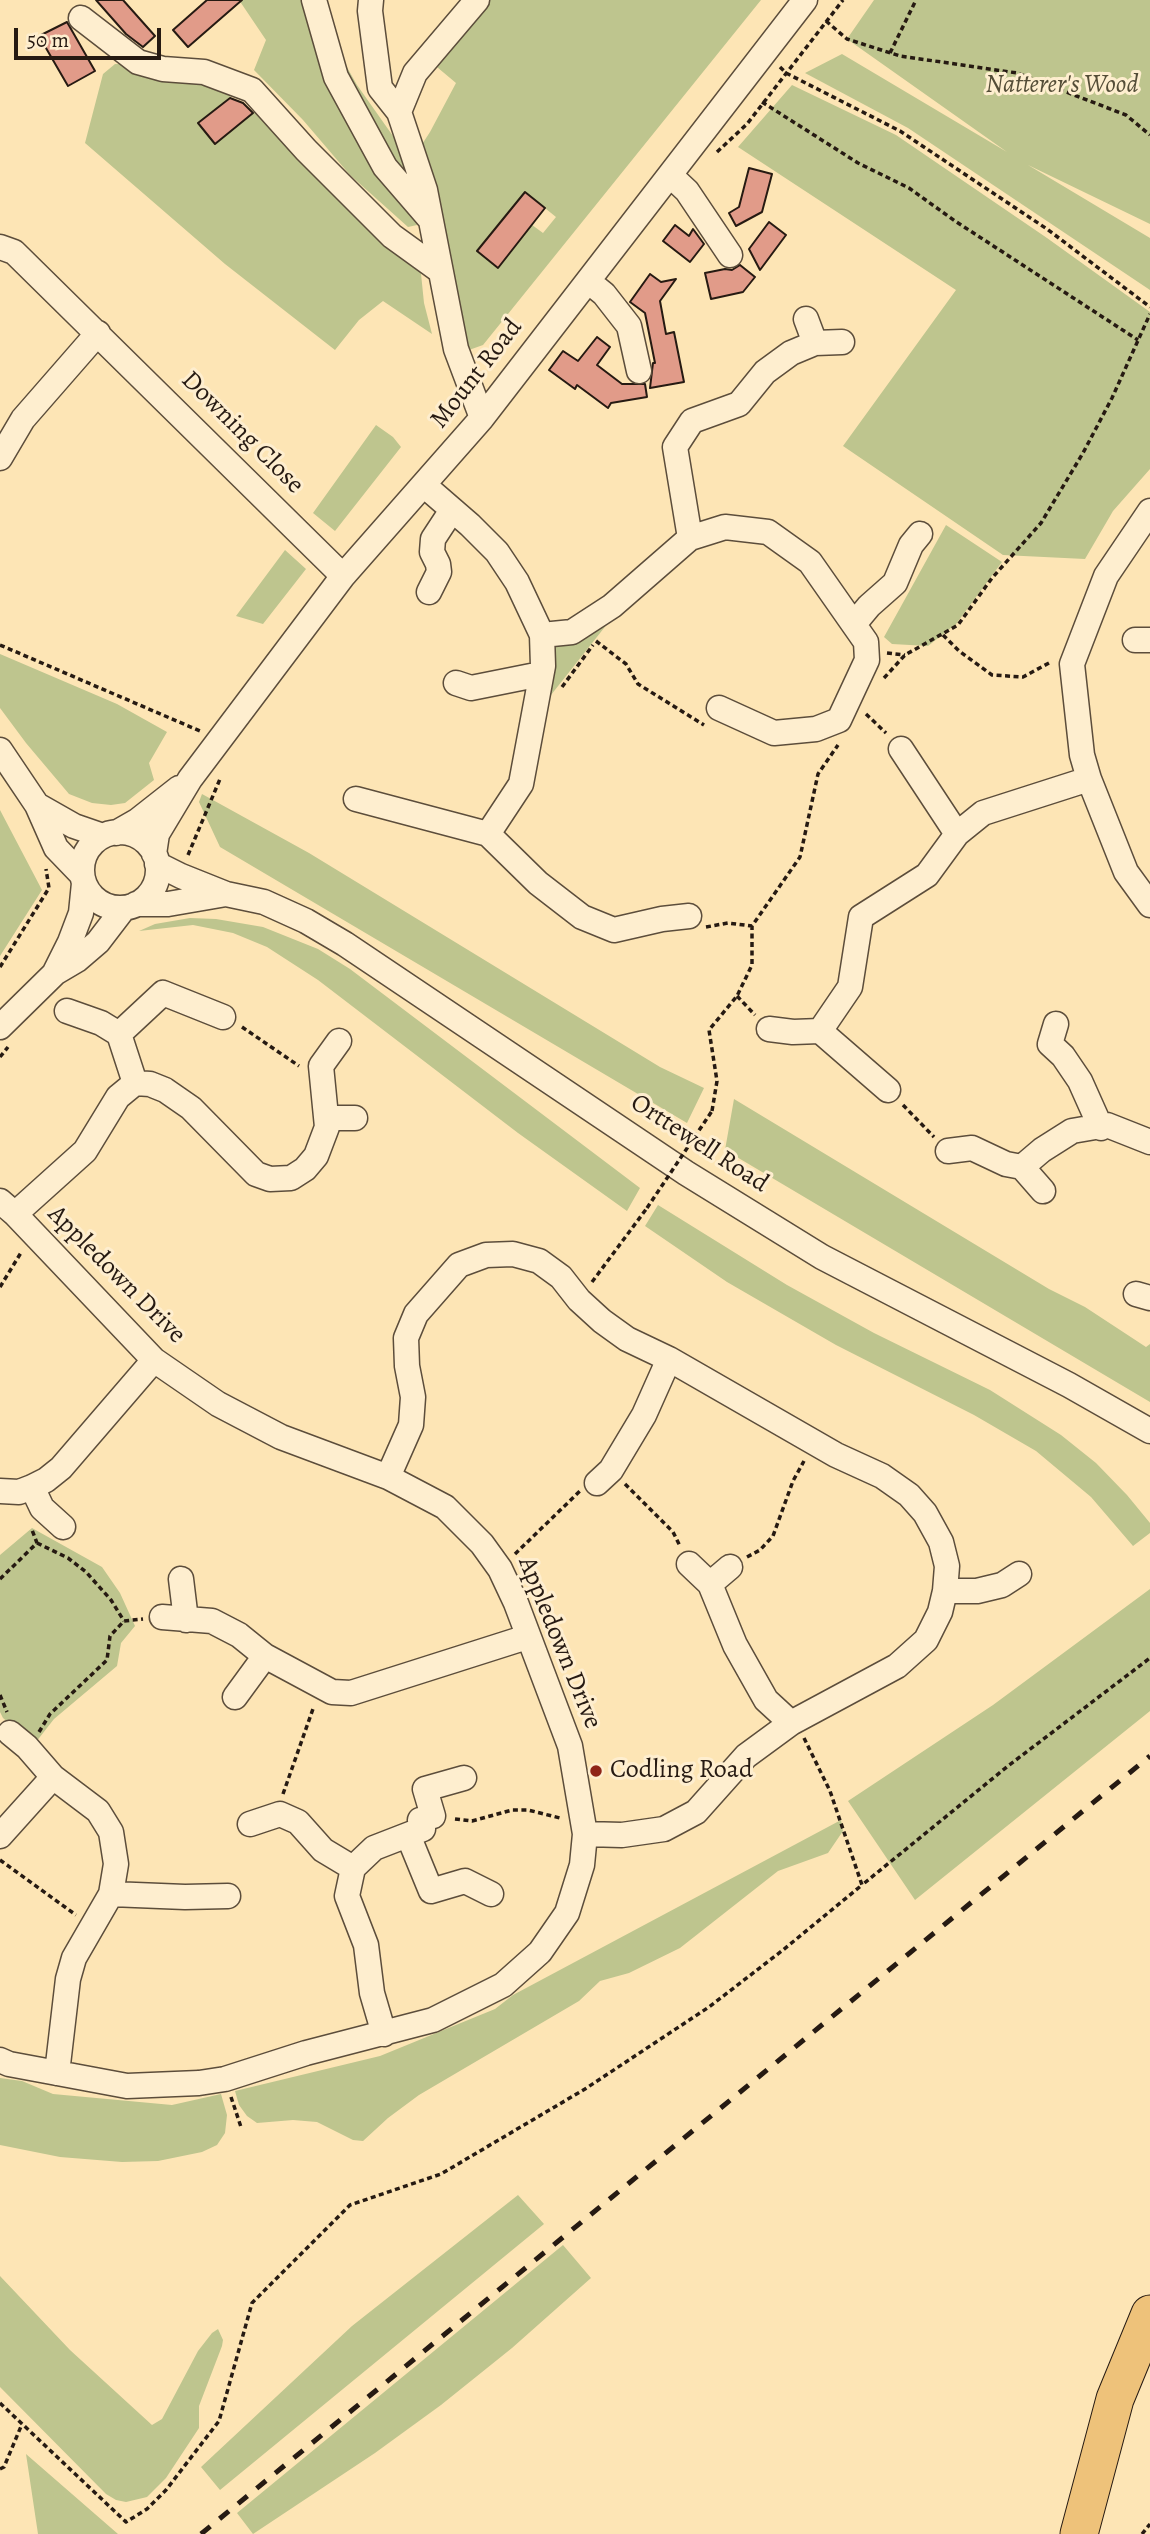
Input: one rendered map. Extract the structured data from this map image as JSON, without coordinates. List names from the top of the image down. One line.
{"streets":{"street":["Mount Road","Downing Close","Orttewell Road","Appledown Drive"]},"crossings":[["Mount Road","Downing Close"],["Mount Road","Orttewell Road"]],"parks":["Natterer's Wood"],"places":["Codling Road"],"scale_bar":"50 m"}
